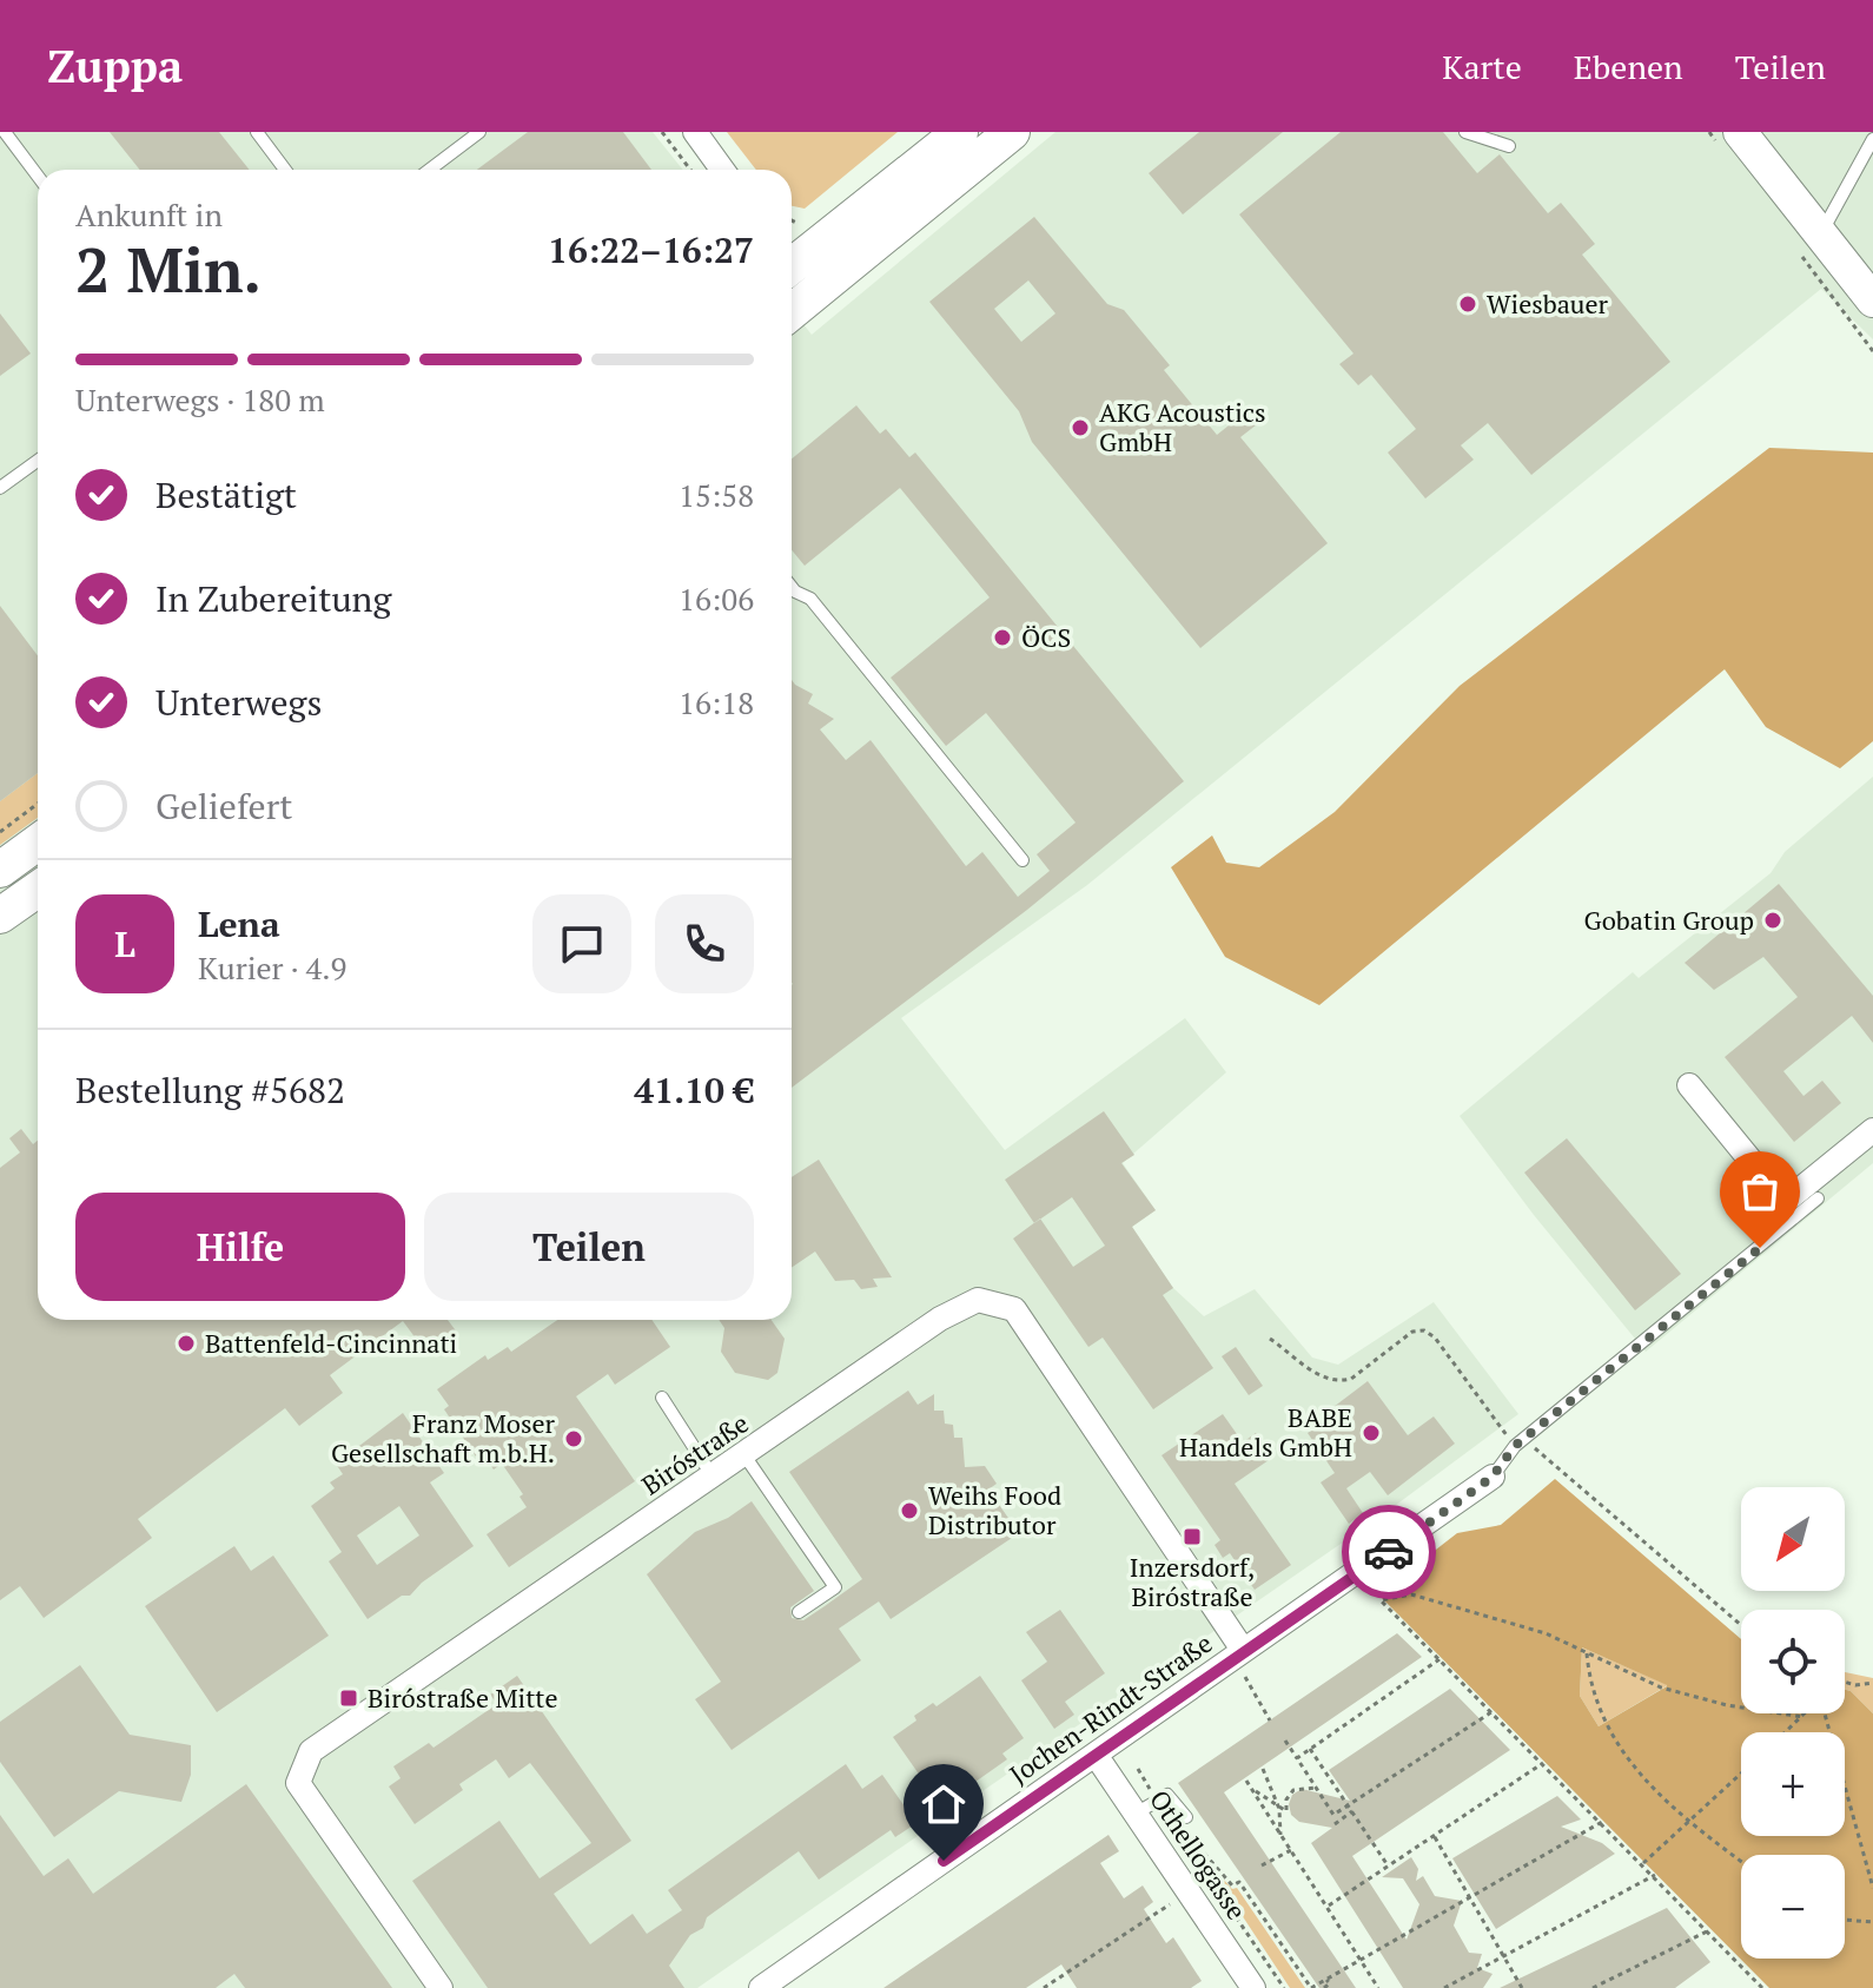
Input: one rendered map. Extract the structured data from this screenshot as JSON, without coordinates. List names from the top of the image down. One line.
{"streets":{"street":["Biróstraße","Jochen-Rindt-Straße","Othellogasse"]},"crossings":[["Biróstraße","Jochen-Rindt-Straße"],["Jochen-Rindt-Straße","Othellogasse"]],"places":{"other":["Wiesbauer","AKG Acoustics GmbH","ÖCS","Gobatin Group","Battenfeld-Cincinnati","BABE Handels GmbH","Franz Moser Gesellschaft m.b.H.","Weihs Food Distributor"],"transit":["Inzersdorf, Biróstraße","Biróstraße Mitte"]},"north":"bottom left","page":{"header":"Zuppa","nav":["Karte","Ebenen","Teilen"],"heading":["2 Min.","Ankunft in","16:22–16:27"],"panel":["Lena","Kurier · 4.9","Bestellung #5682","41.10 €"],"bar":"Unterwegs · 180 m","list":[["Bestätigt","15:58"],["In Zubereitung","16:06"],["Unterwegs","16:18"],"Geliefert"],"round":"L","buttons":["Hilfe","Teilen"],"map_buttons":["+","−"]}}
